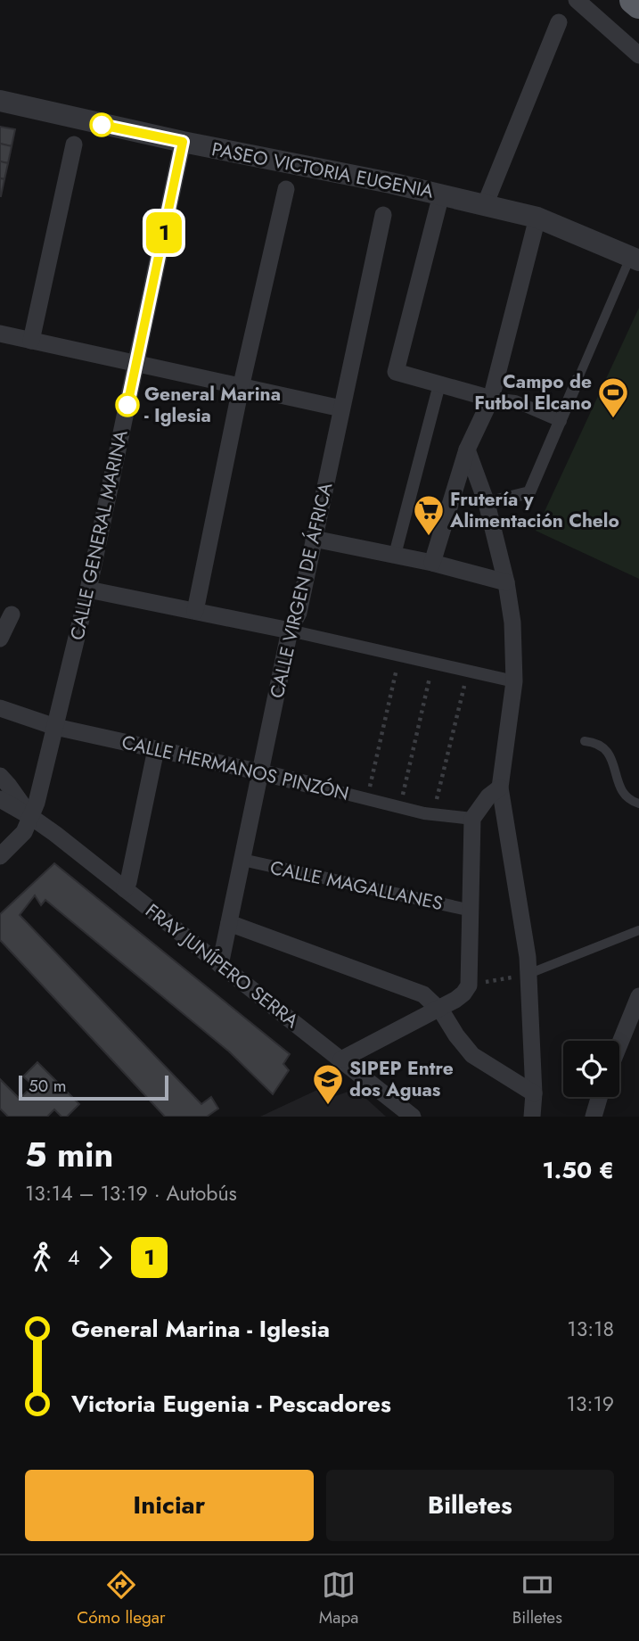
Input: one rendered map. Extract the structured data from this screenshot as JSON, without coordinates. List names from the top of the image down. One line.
{"streets":{"street":["PASEO VICTORIA EUGENIA","CALLE GENERAL MARINA","CALLE VIRGEN DE ÁFRICA","CALLE HERMANOS PINZÓN","CALLE MAGALLANES","FRAY JUNÍPERO SERRA"]},"crossings":[["PASEO VICTORIA EUGENIA","CALLE GENERAL MARINA"],["CALLE GENERAL MARINA","CALLE HERMANOS PINZÓN"],["CALLE GENERAL MARINA","FRAY JUNÍPERO SERRA"],["CALLE VIRGEN DE ÁFRICA","CALLE HERMANOS PINZÓN"],["CALLE VIRGEN DE ÁFRICA","CALLE MAGALLANES"],["CALLE VIRGEN DE ÁFRICA","FRAY JUNÍPERO SERRA"]],"places":{"other":["General Marina - Iglesia"],"sports":["Campo de Futbol Elcano"],"supermarket":["Frutería y Alimentación Chelo"],"school or university":["SIPEP Entre dos Aguas"]},"lines":["bus line 1"],"scale_bar":"50 m","page":{"on_map":"1","scale":"50 m","heading":["5 min","13:14 – 13:19 · Autobús","1.50 €"],"legs":["4","1"],"list":[{"name":"General Marina - Iglesia","value":"13:18"},{"name":"Victoria Eugenia - Pescadores","value":"13:19"}],"buttons":["Iniciar","Billetes"],"tabs":["Cómo llegar","Mapa","Billetes"]}}
